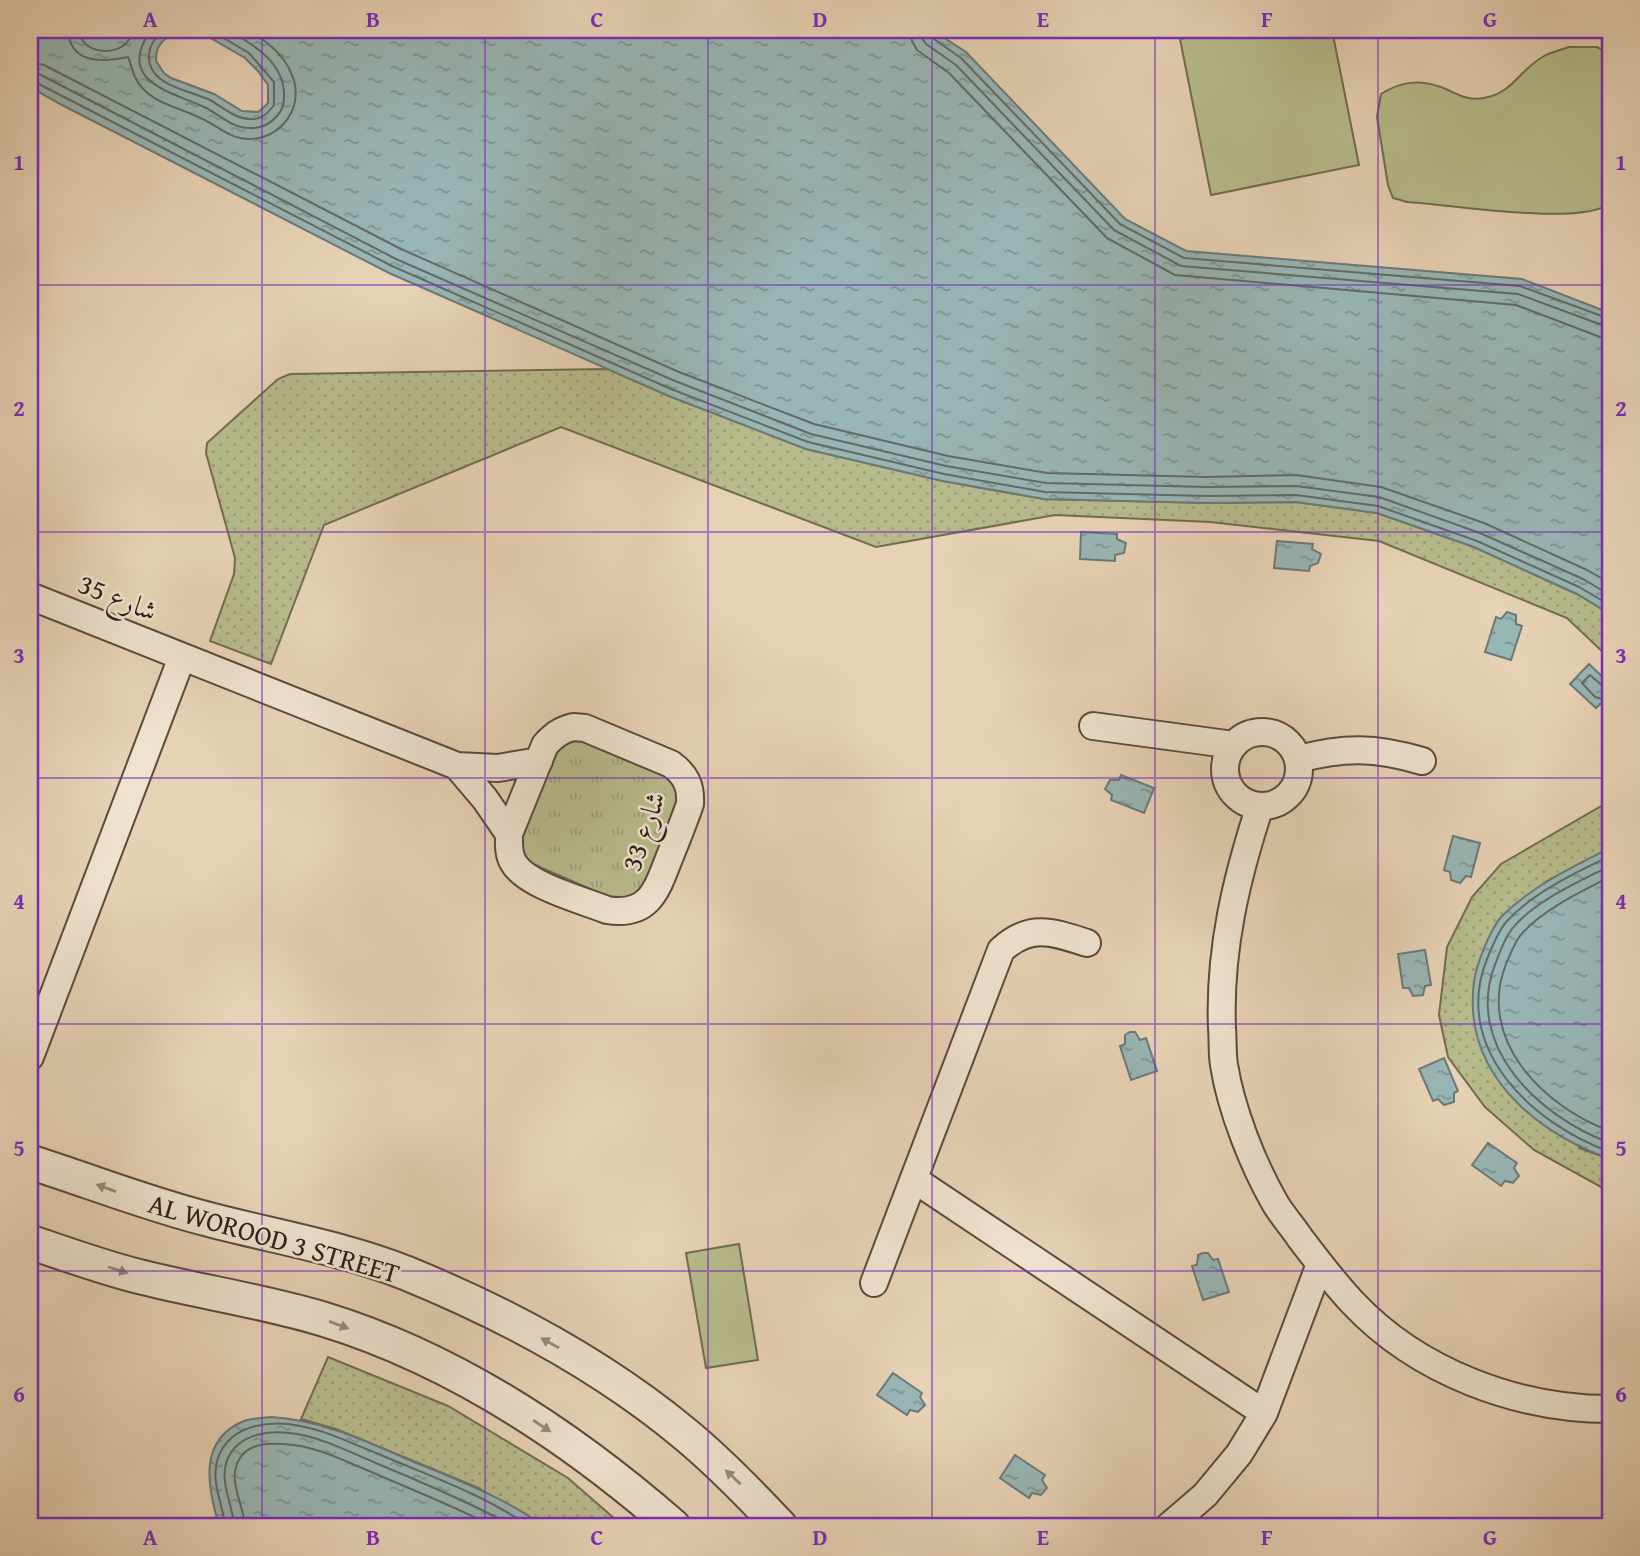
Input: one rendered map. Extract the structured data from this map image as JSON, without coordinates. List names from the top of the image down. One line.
{"streets":{"street":["شارع 35","شارع 33","AL WOROOD 3 STREET"]},"crossings":[["شارع 35","شارع 33"]],"grid":{"columns":["A","B","C","D","E","F","G"],"rows":["1","2","3","4","5","6"]}}
